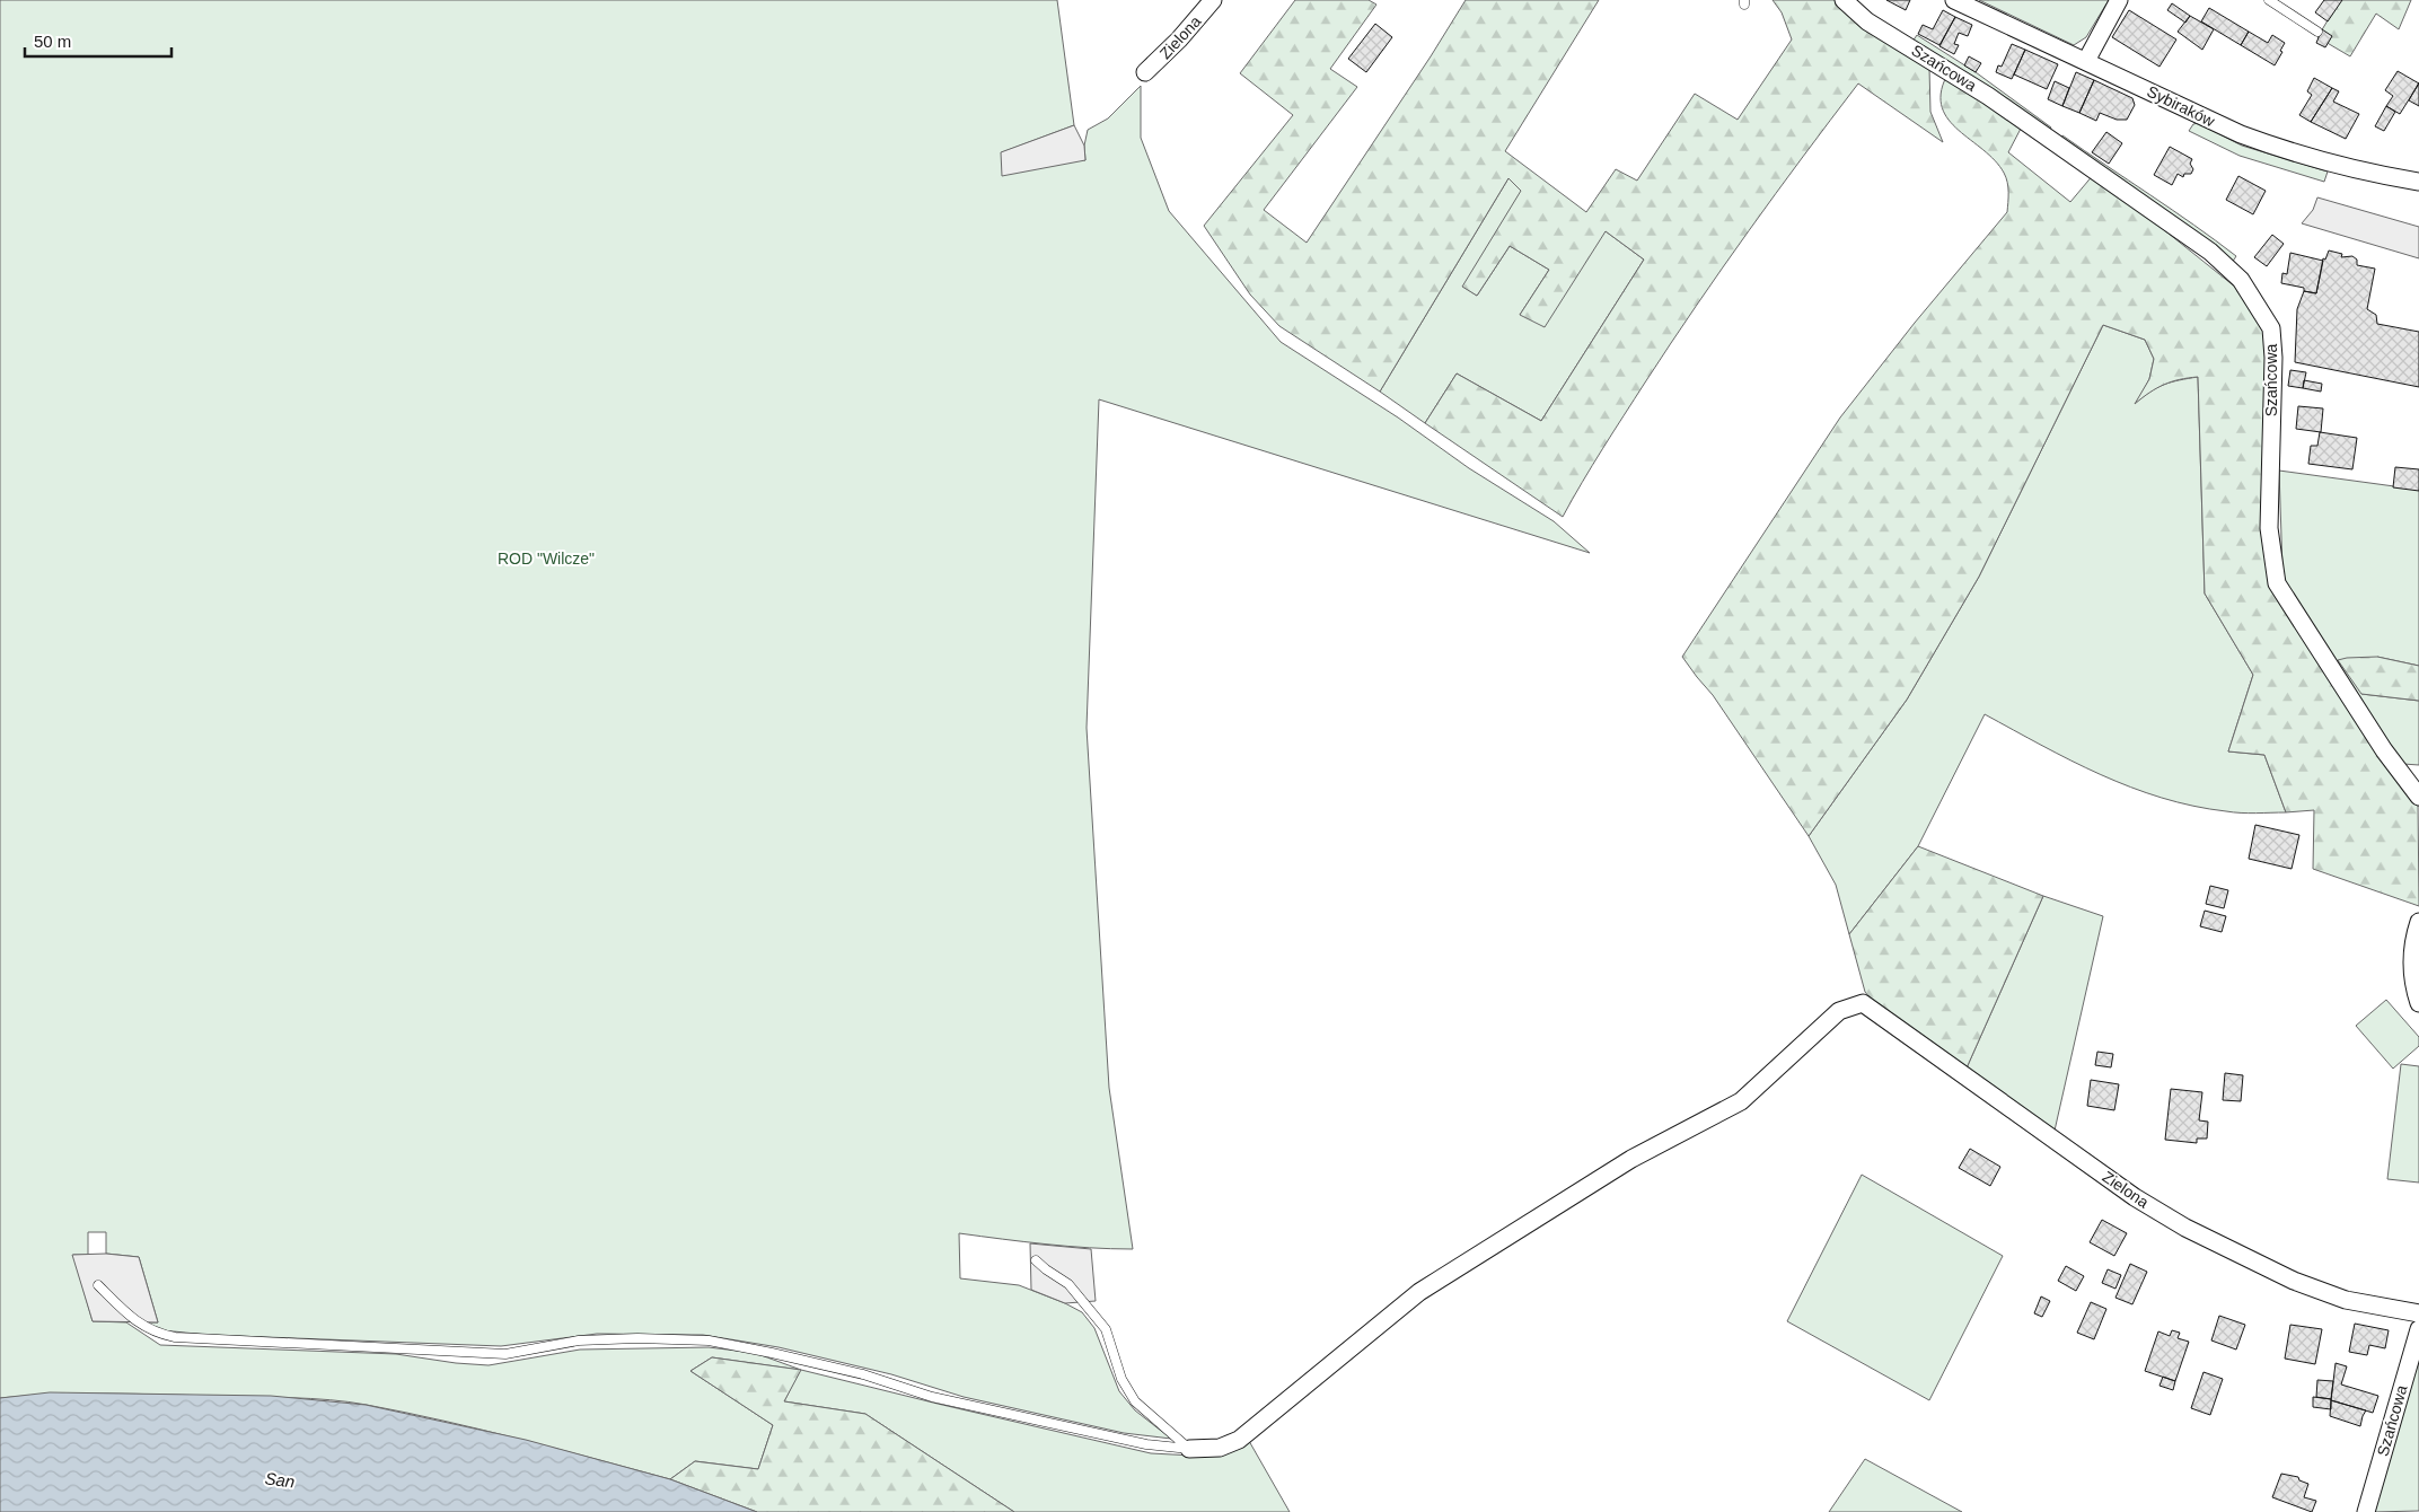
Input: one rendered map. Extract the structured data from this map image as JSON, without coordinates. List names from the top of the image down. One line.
{"streets":{"street":["Zielona","Szańcowa","Sybiraków"]},"water":["San"],"parks":["ROD \"Wilcze\""],"scale_bar":"50 m"}
